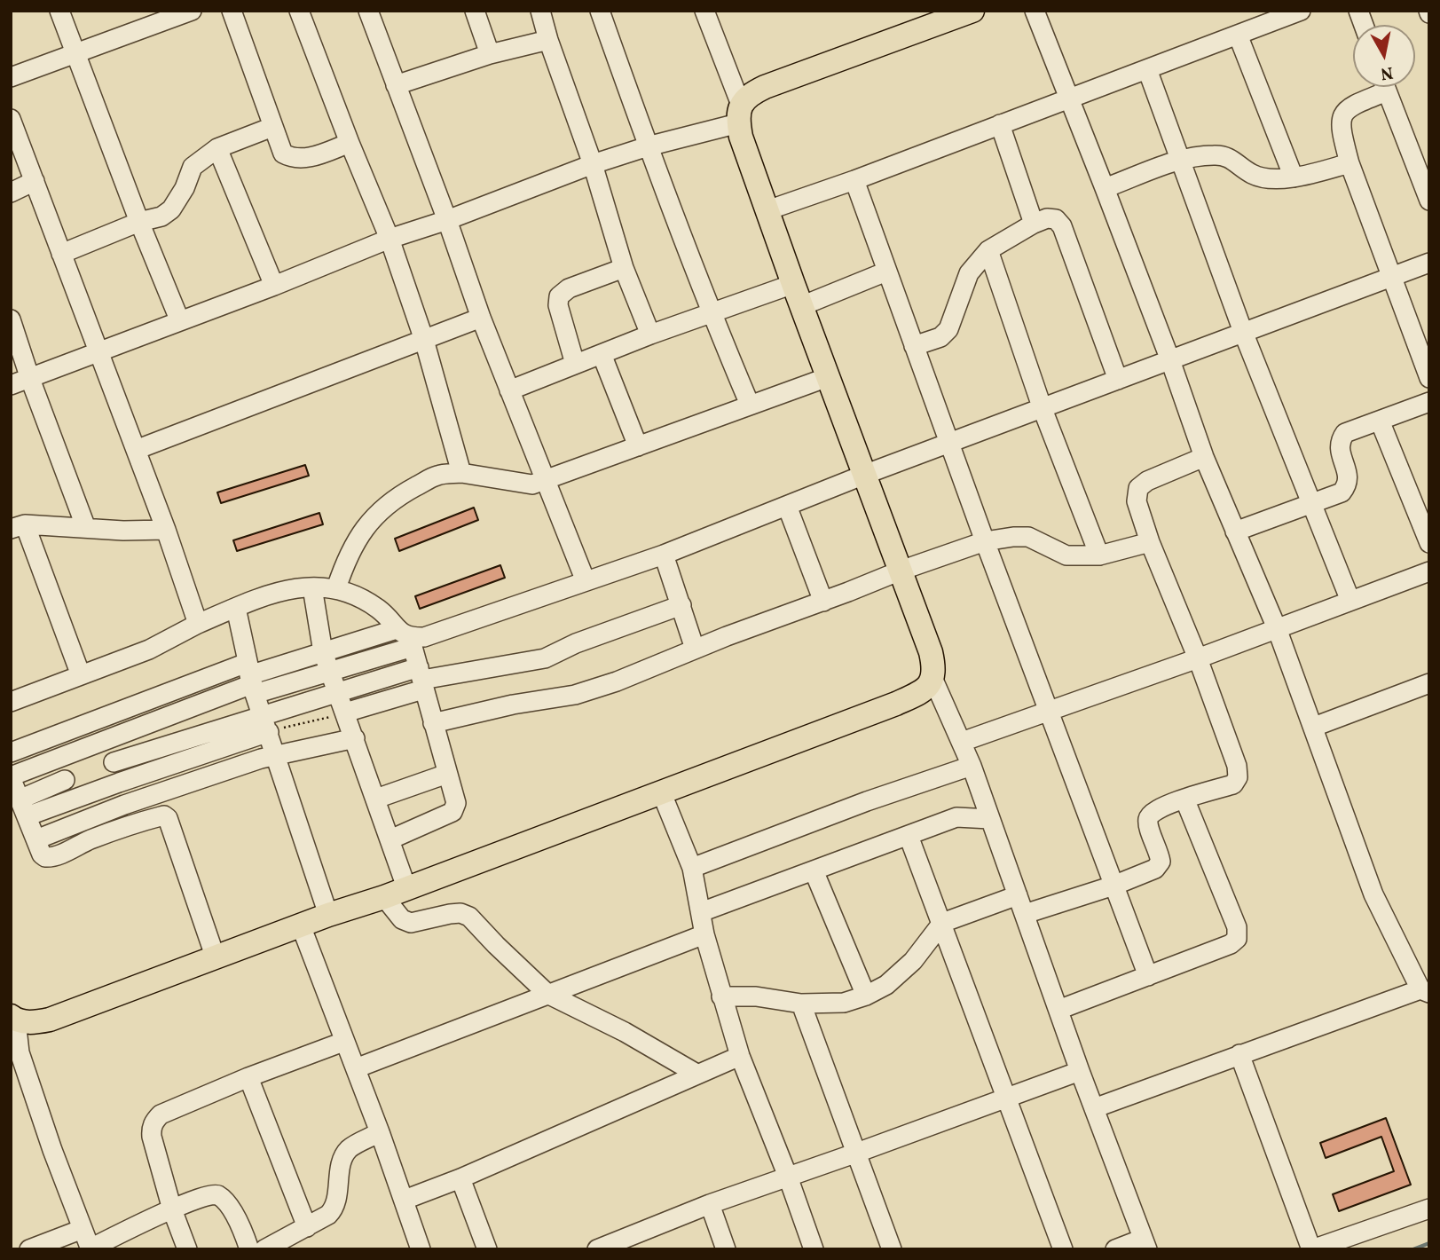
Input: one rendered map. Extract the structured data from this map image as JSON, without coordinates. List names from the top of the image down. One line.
{"north":"bottom"}
